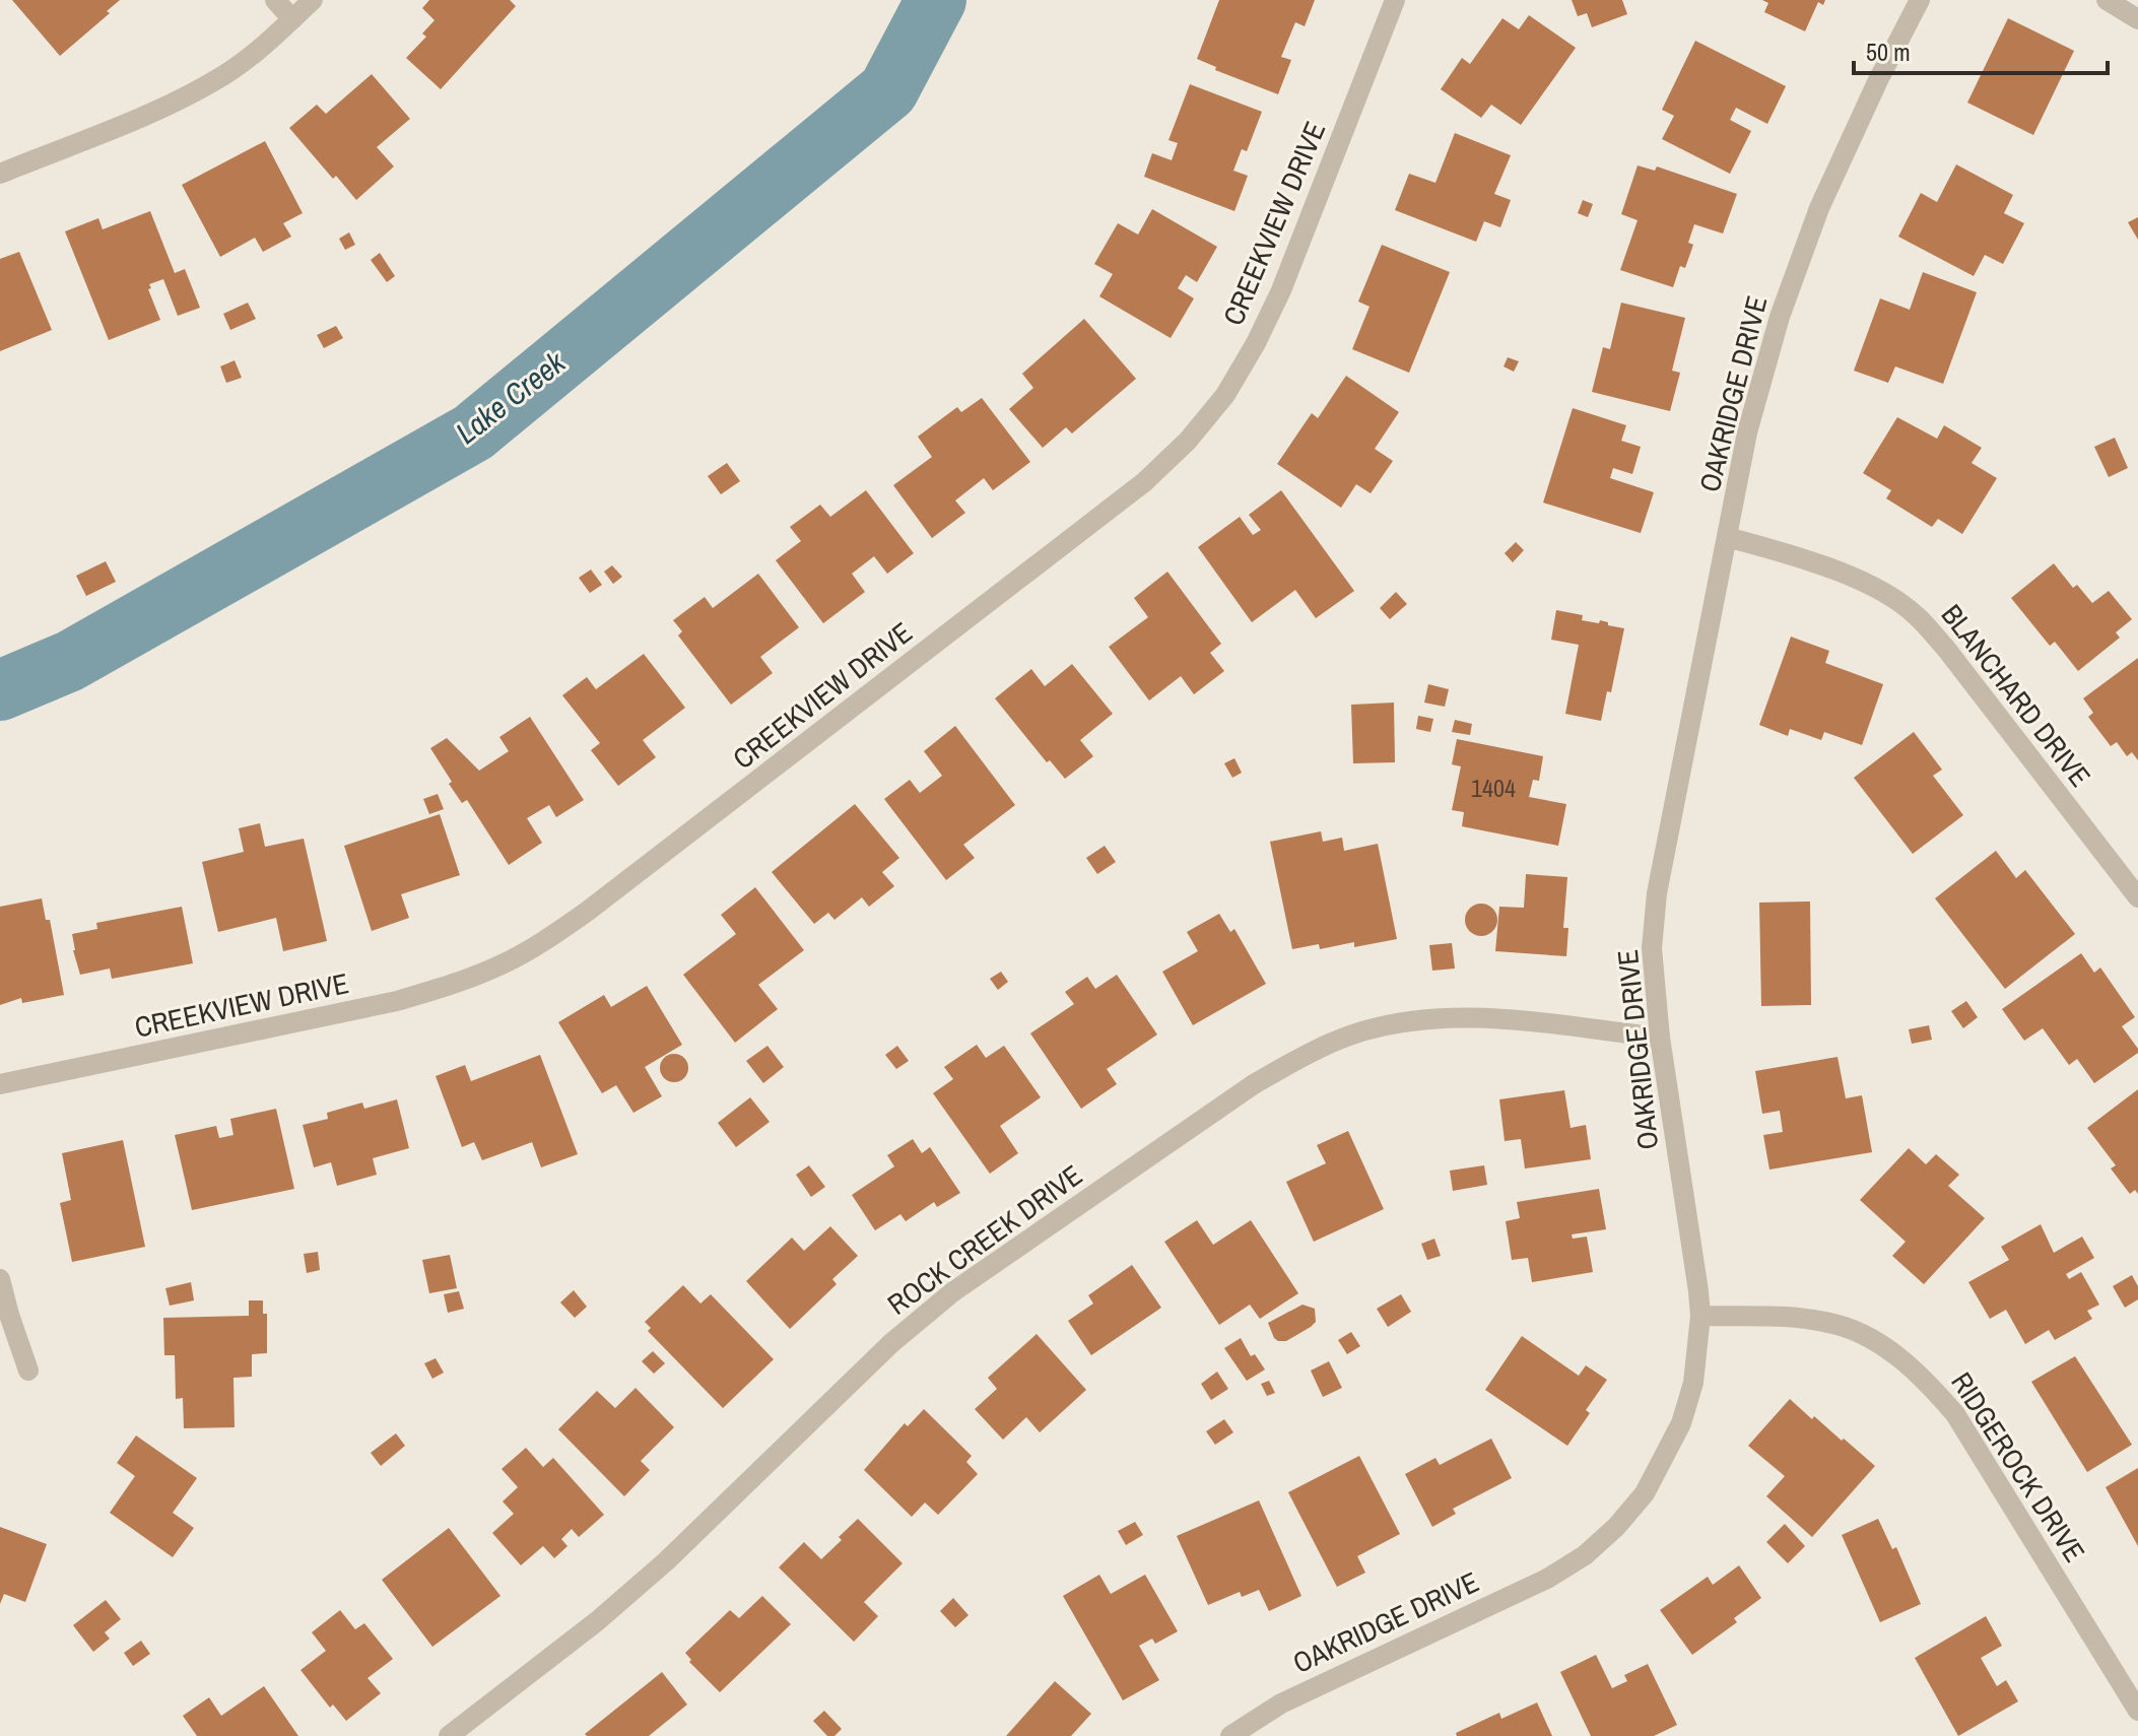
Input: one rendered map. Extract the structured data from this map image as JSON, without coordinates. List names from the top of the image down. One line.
{"streets":{"street":["CREEKVIEW DRIVE","OAKRIDGE DRIVE","BLANCHARD DRIVE","ROCK CREEK DRIVE","RIDGEROCK DRIVE"]},"crossings":[["OAKRIDGE DRIVE","BLANCHARD DRIVE"],["OAKRIDGE DRIVE","ROCK CREEK DRIVE"],["OAKRIDGE DRIVE","RIDGEROCK DRIVE"]],"water":["Lake Creek"],"house_numbers":["1404"],"scale_bar":"50 m"}
